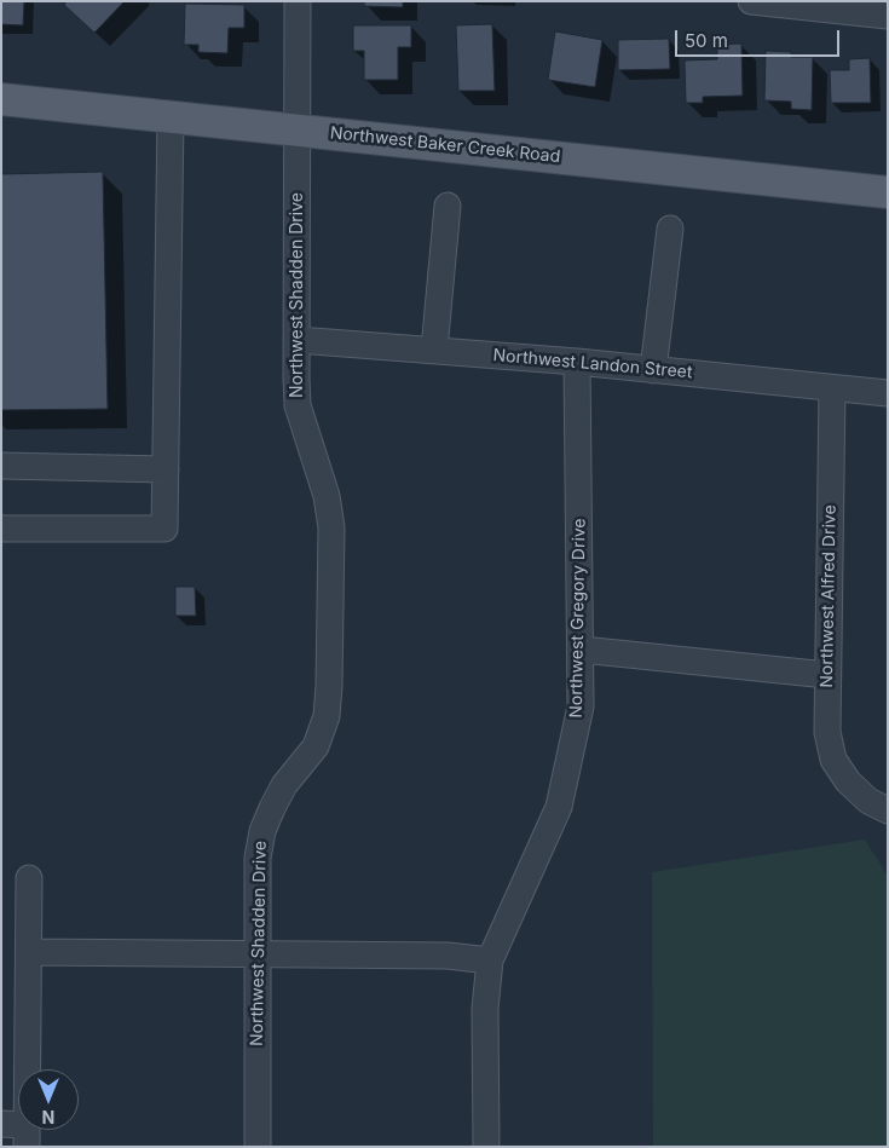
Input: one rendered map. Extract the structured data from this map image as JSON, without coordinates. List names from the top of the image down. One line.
{"streets":{"main road":["Northwest Baker Creek Road"],"street":["Northwest Shadden Drive","Northwest Landon Street","Northwest Alfred Drive","Northwest Gregory Drive"]},"crossings":[["Northwest Baker Creek Road","Northwest Shadden Drive"],["Northwest Shadden Drive","Northwest Landon Street"],["Northwest Landon Street","Northwest Alfred Drive"],["Northwest Landon Street","Northwest Gregory Drive"]],"scale_bar":"50 m","north":"bottom"}
